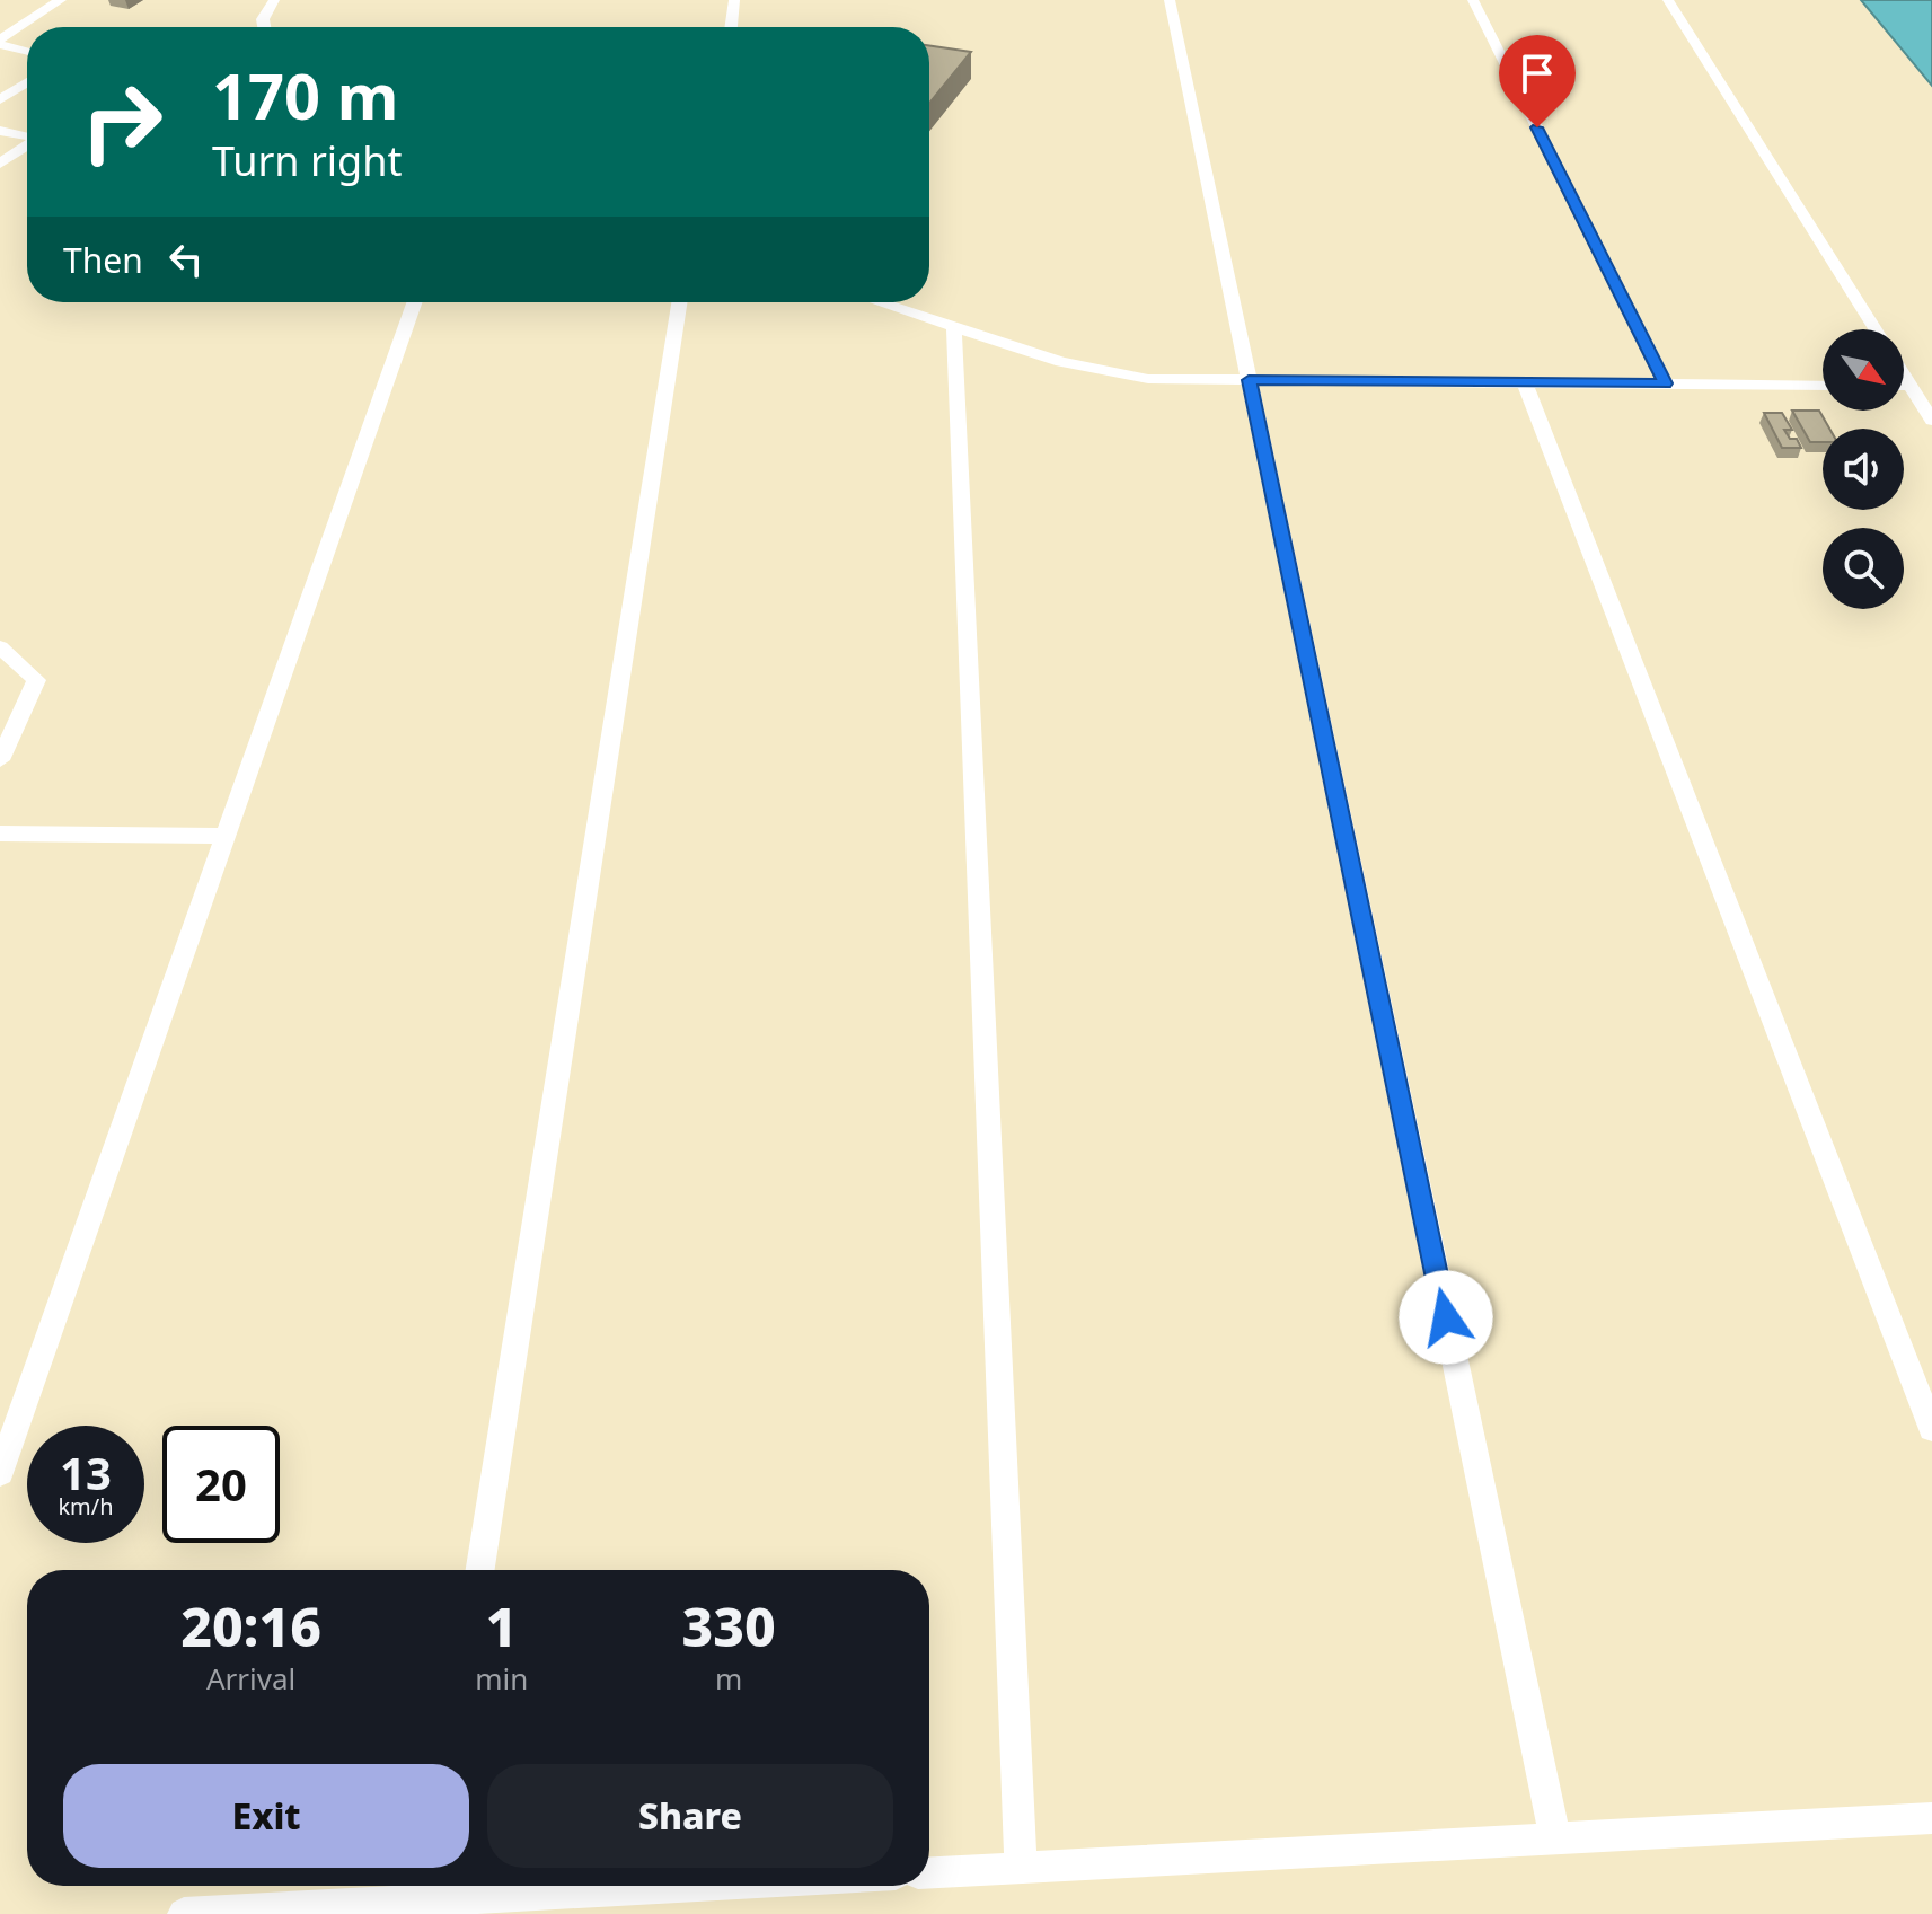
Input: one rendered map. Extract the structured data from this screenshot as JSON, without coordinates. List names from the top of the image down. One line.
{"north":"bottom right","page":{"turn":["170 m","Turn right"],"then":"Then","speed":"13 km/h","limit":"20","eta":["20:16","Arrival","1","min","330","m"],"buttons":["Exit","Share"]}}
